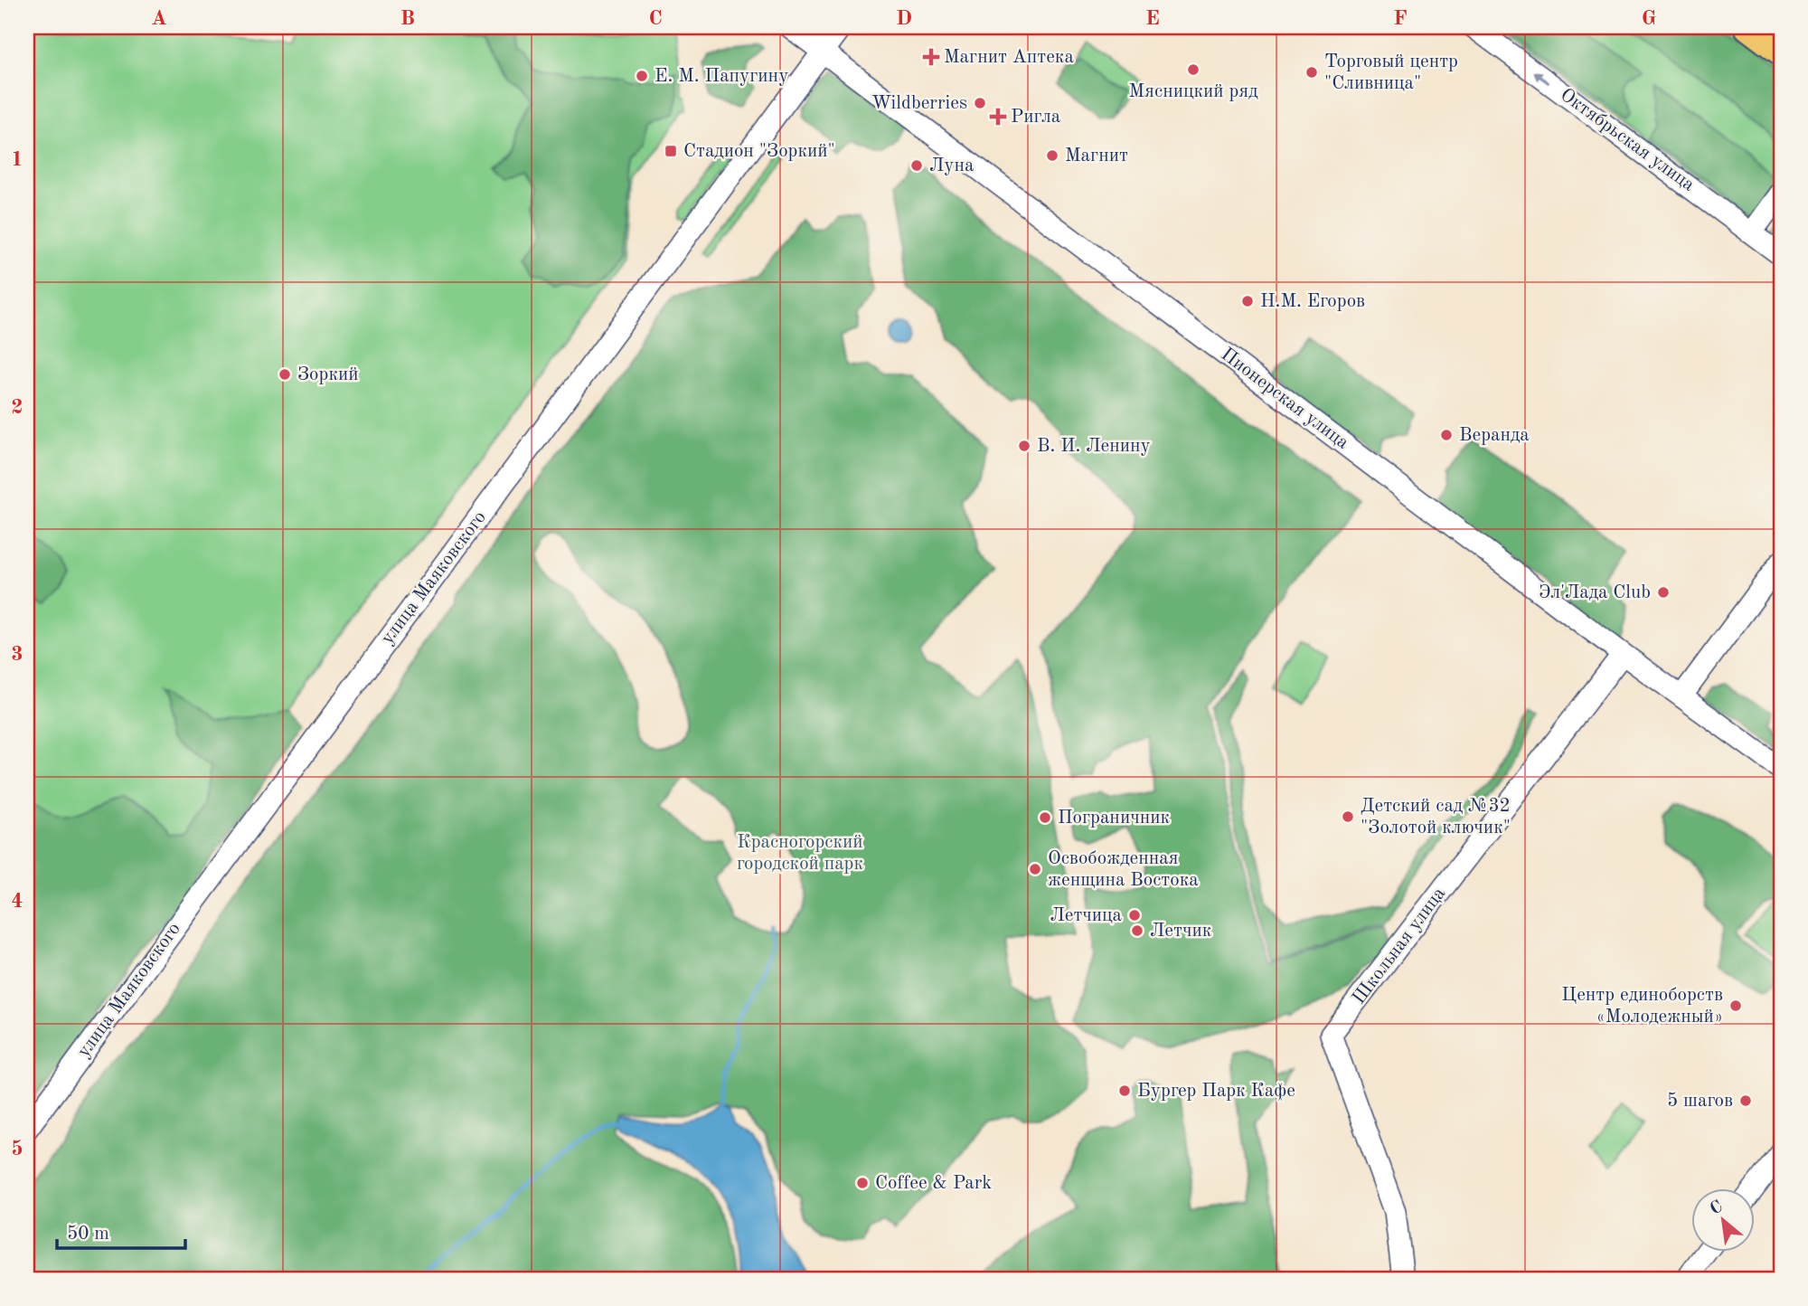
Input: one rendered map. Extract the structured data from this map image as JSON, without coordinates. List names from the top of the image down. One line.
{"streets":{"street":["Октябрьская улица","Пионерская улица","улица Маяковского","Школьная улица"]},"crossings":[["Пионерская улица","улица Маяковского"],["Пионерская улица","Школьная улица"]],"one_way":["Октябрьская улица"],"parks":["Красногорский городской парк"],"places":{"health":["Магнит Аптека","Ригла"],"other":["Мясницкий ряд","Торговый центр \"Сливница\"","Е. М. Папугину","Wildberries","Магнит","Луна","Н.М. Егоров","Зоркий","Веранда","В. И. Ленину","Эл'Лада Club","Детский сад №32 \"Золотой ключик\"","Пограничник","Освобожденная женщина Востока","Летчица","Летчик","Центр единоборств «Молодежный»","Бургер Парк Кафе","5 шагов","Coffee & Park"],"transit":["Стадион \"Зоркий\""]},"scale_bar":"50 m","north":"top left","grid":{"columns":["A","B","C","D","E","F","G"],"rows":["1","2","3","4","5"]}}
